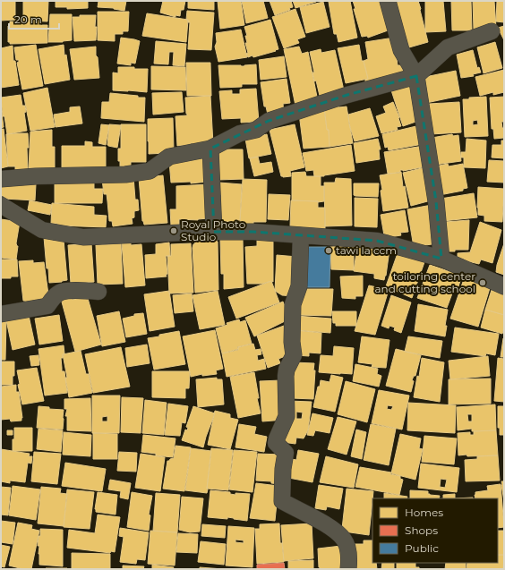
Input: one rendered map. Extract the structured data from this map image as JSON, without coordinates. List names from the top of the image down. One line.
{"places":["Royal Photo Studio","tawi la ccm","toiloring center and cutting school"],"legend":["Homes","Shops","Public"],"scale_bar":"20 m"}
